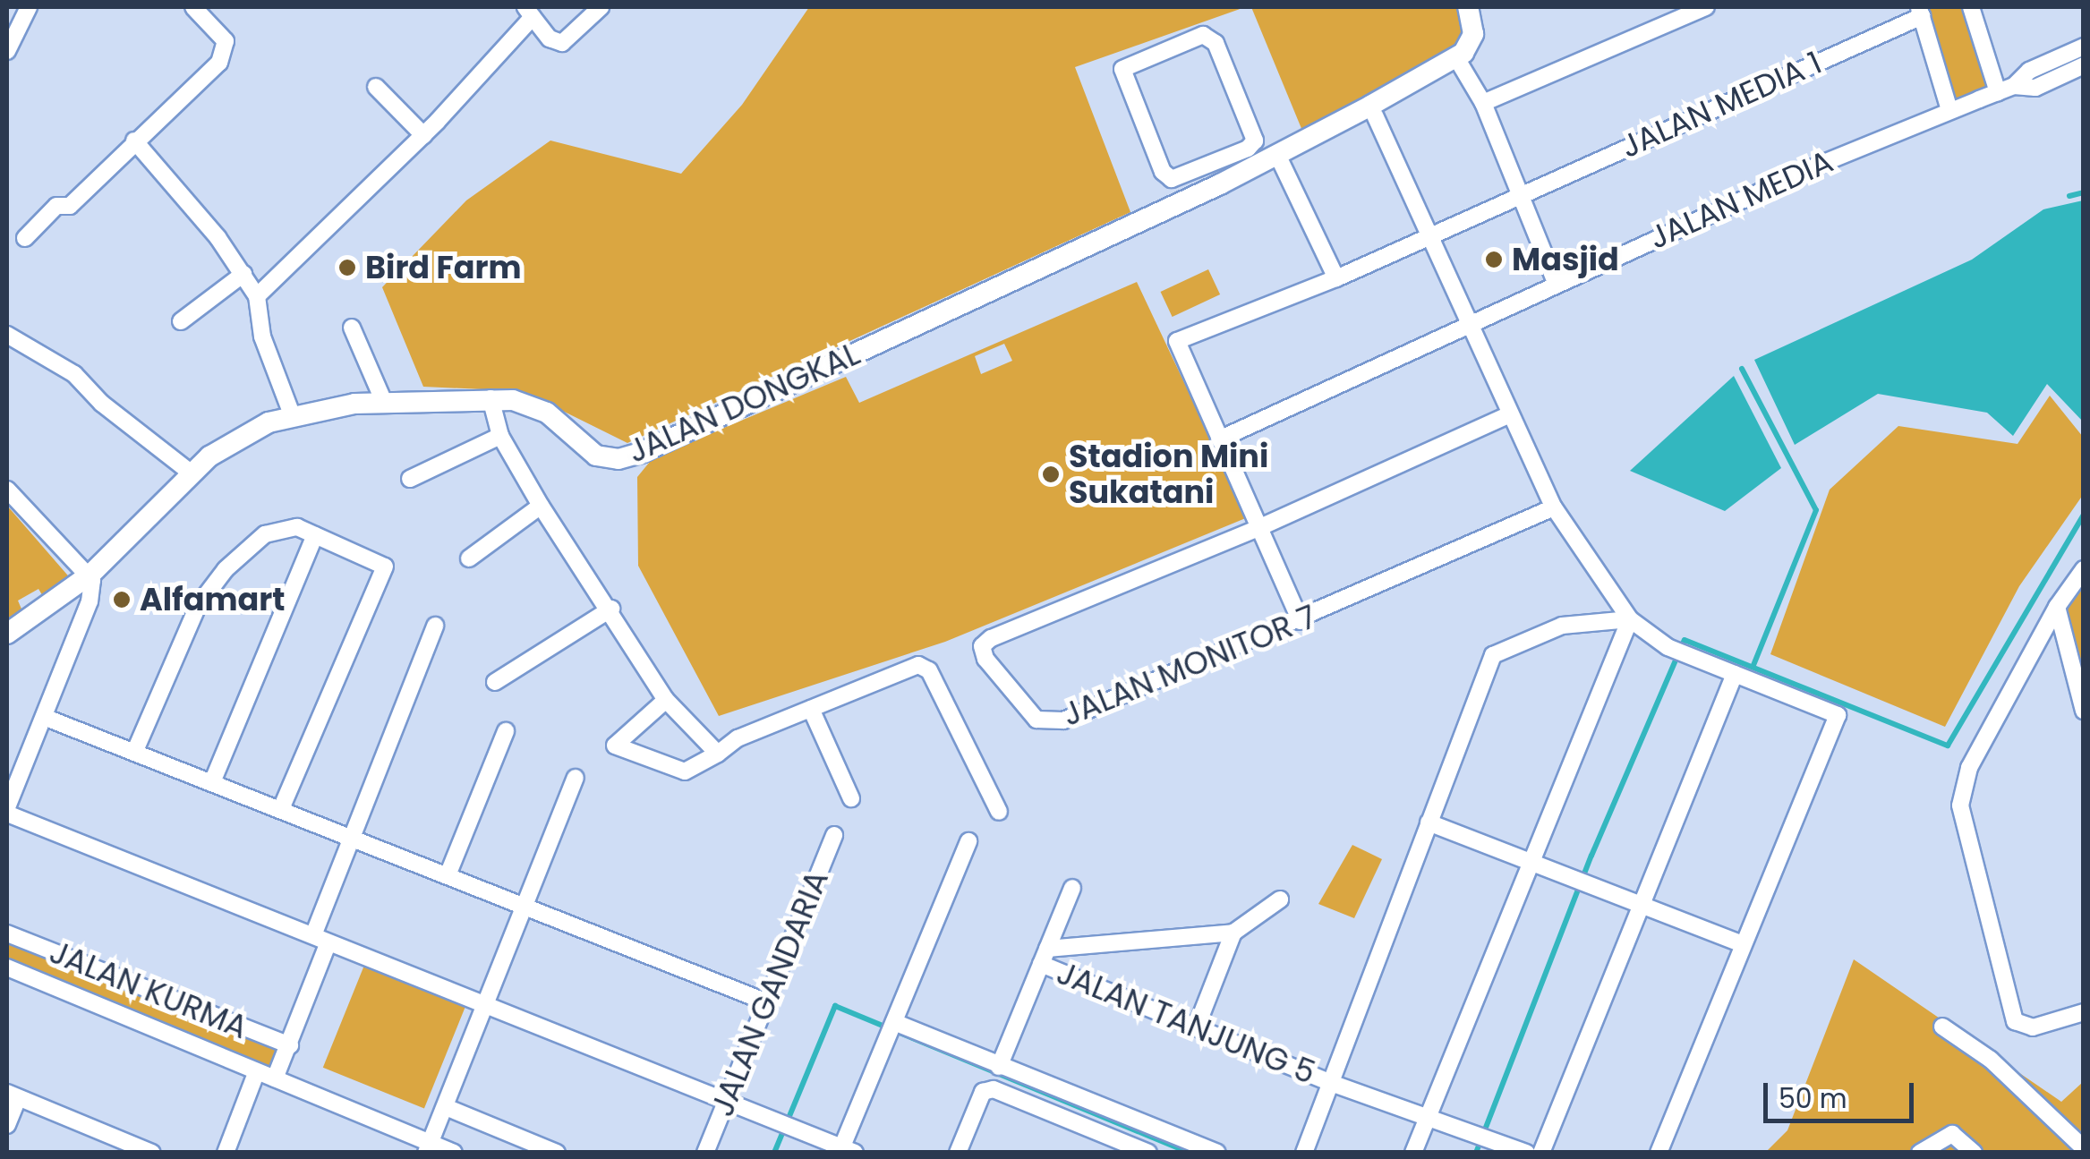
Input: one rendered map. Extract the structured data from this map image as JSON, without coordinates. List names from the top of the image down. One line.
{"streets":{"street":["JALAN MEDIA 1","JALAN MEDIA","JALAN DONGKAL","JALAN MONITOR 7","JALAN KURMA","JALAN GANDARIA","JALAN TANJUNG 5"]},"crossings":[["JALAN MEDIA 1","JALAN MEDIA"]],"places":["Masjid","Bird Farm","Stadion Mini Sukatani","Alfamart"],"scale_bar":"50 m"}
